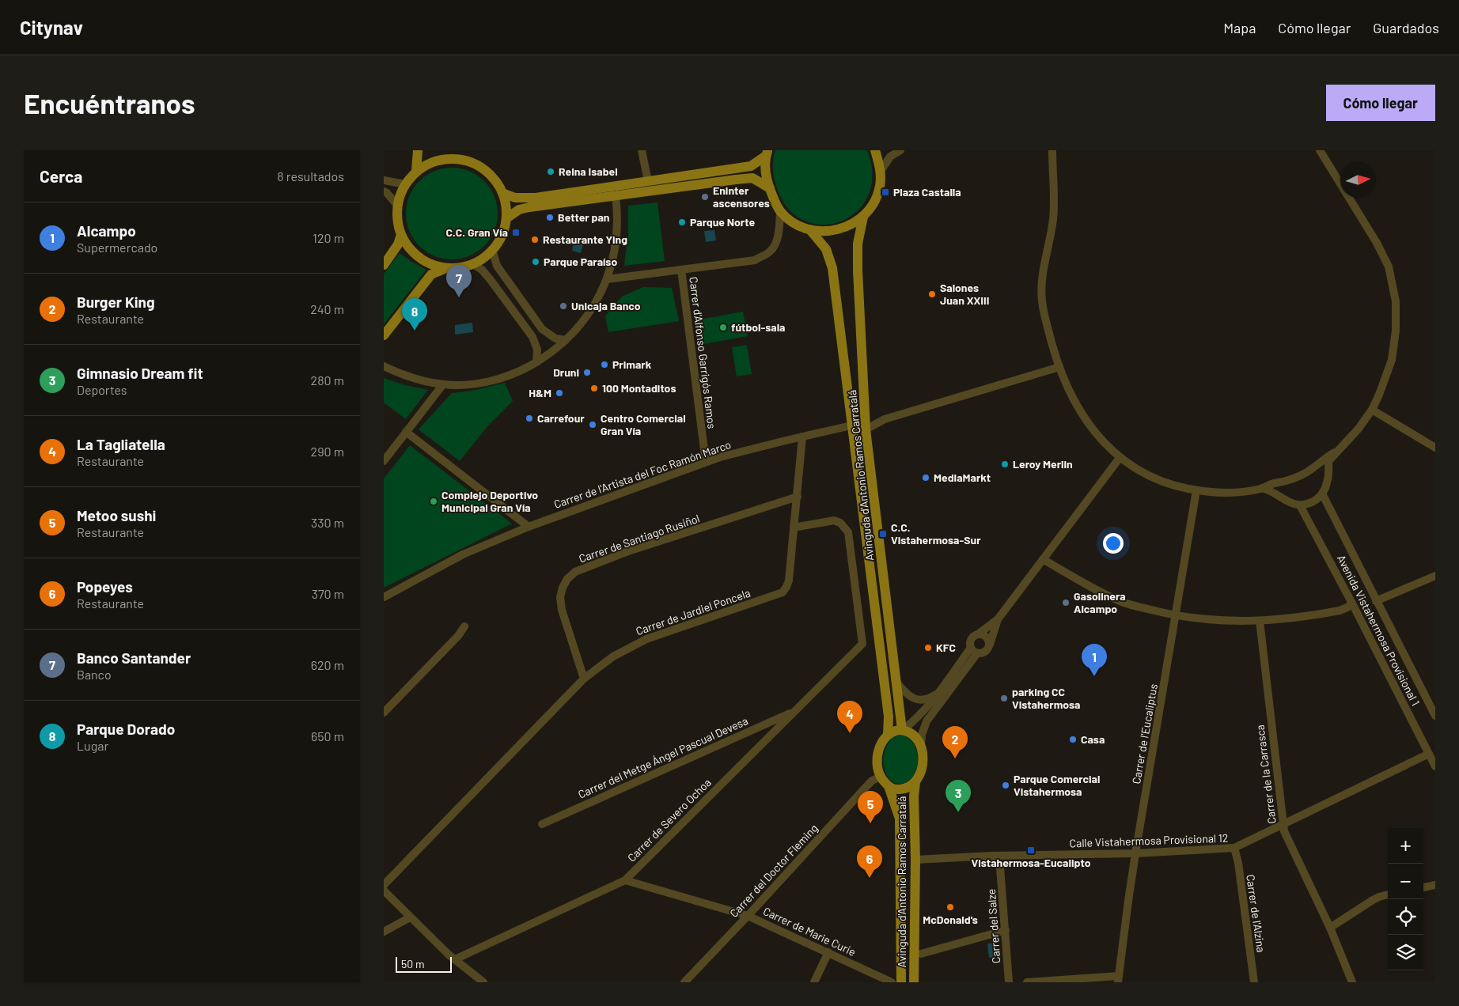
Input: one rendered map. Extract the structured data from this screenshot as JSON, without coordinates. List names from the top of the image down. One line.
{"streets":{"main road":["Avinguda d'Antonio Ramos Carratalá"],"street":["Carrer d'Alfonso Garrigós Ramos","Carrer de l'Artista del Foc Ramón Marco","Carrer de Santiago Rusiñol","Carrer de Jardiel Poncela","Avenida Vistahermosa Provisional 1","Carrer de l'Eucaliptus","Carrer del Metge Ángel Pascual Devesa","Carrer de la Carrasca","Carrer de Severo Ochoa","Calle Vistahermosa Provisional 12","Carrer del Doctor Fleming","Carrer de l'Alzina","Carrer del Salze","Carrer de Marie Curie"]},"crossings":[["Carrer d'Alfonso Garrigós Ramos","Carrer de l'Artista del Foc Ramón Marco"],["Carrer de l'Artista del Foc Ramón Marco","Avinguda d'Antonio Ramos Carratalá"],["Carrer de l'Artista del Foc Ramón Marco","Carrer de Jardiel Poncela"],["Avinguda d'Antonio Ramos Carratalá","Carrer de Jardiel Poncela"],["Avinguda d'Antonio Ramos Carratalá","Carrer de Severo Ochoa"],["Avinguda d'Antonio Ramos Carratalá","Calle Vistahermosa Provisional 12"],["Avinguda d'Antonio Ramos Carratalá","Carrer del Doctor Fleming"],["Carrer de Santiago Rusiñol","Carrer de Jardiel Poncela"],["Avenida Vistahermosa Provisional 1","Calle Vistahermosa Provisional 12"],["Carrer de l'Eucaliptus","Calle Vistahermosa Provisional 12"],["Carrer del Metge Ángel Pascual Devesa","Carrer de Severo Ochoa"],["Carrer de la Carrasca","Calle Vistahermosa Provisional 12"],["Carrer de Severo Ochoa","Carrer de Marie Curie"],["Calle Vistahermosa Provisional 12","Carrer de l'Alzina"],["Carrer del Doctor Fleming","Carrer de Marie Curie"]],"places":{"other":["Reina Isabel","Eninter ascensores","Better pan","Parque Norte","Restaurante Ying","Parque Paraíso","Salones Juan XXIII","Unicaja Banco","fútbol-sala","Primark","Druni","100 Montaditos","H&M","Carrefour","Centro Comercial Gran Vía","Leroy Merlin","MediaMarkt","Complejo Deportivo Municipal Gran Vía","Gasolinera Alcampo","KFC","parking CC Vistahermosa","Casa","Parque Comercial Vistahermosa","McDonald's"],"transit":["Plaza Castalla","C.C. Gran Vía","C.C. Vistahermosa-Sur","Vistahermosa-Eucalipto"]},"scale_bar":"50 m","north":"right","page":{"header":"Citynav","nav":["Mapa","Cómo llegar","Guardados"],"buttons":"Cómo llegar","title":"Encuéntranos","heading":["Cerca","8 resultados"],"list":[{"mark":"1","name":"Alcampo","note":"Supermercado","value":"120 m"},{"mark":"2","name":"Burger King","note":"Restaurante","value":"240 m"},{"mark":"3","name":"Gimnasio Dream fit","note":"Deportes","value":"280 m"},{"mark":"4","name":"La Tagliatella","note":"Restaurante","value":"290 m"},{"mark":"5","name":"Metoo sushi","note":"Restaurante","value":"330 m"},{"mark":"6","name":"Popeyes","note":"Restaurante","value":"370 m"},{"mark":"7","name":"Banco Santander","note":"Banco","value":"620 m"},{"mark":"8","name":"Parque Dorado","note":"Lugar","value":"650 m"}],"pins":["7","8","1","4","2","3","5","6"],"map_buttons":["+","−"],"scale":"50 m"}}
